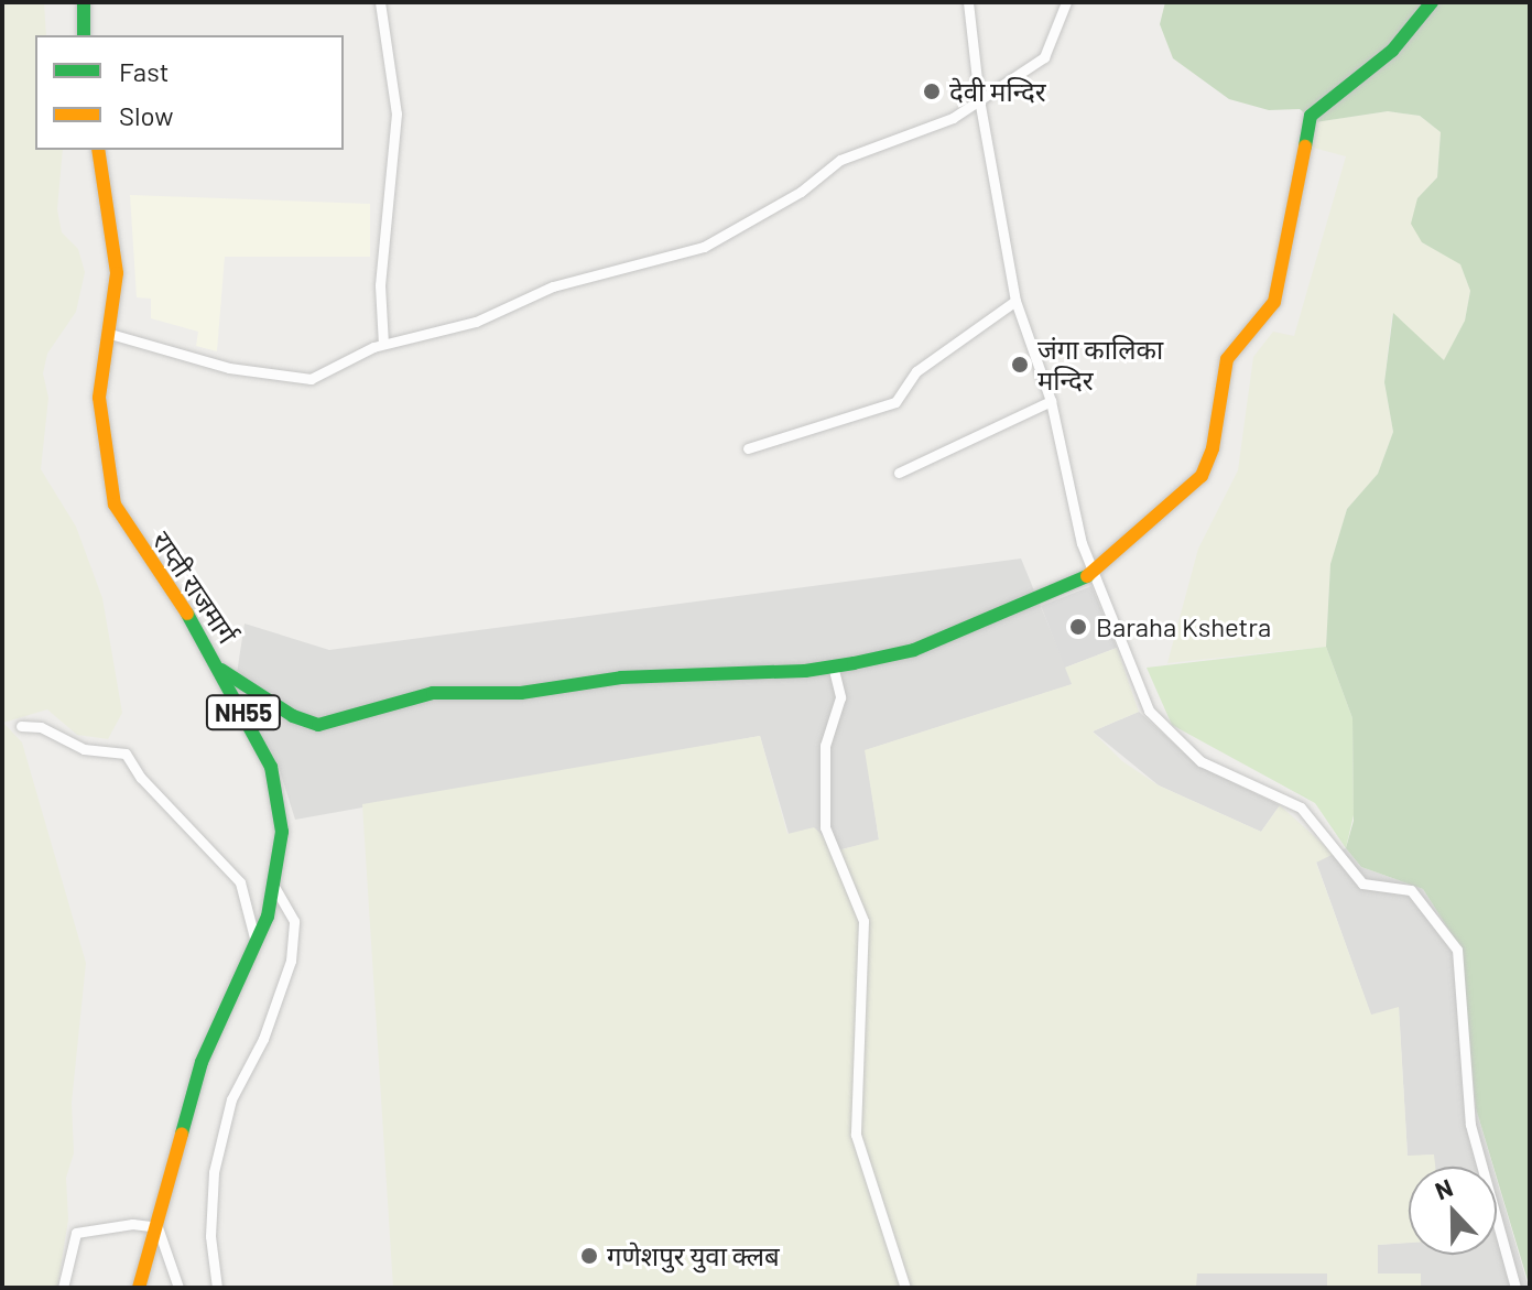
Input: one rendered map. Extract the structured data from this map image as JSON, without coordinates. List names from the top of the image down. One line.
{"streets":{"street":["राप्ती राजमार्ग","NH55"]},"places":["देवी मन्दिर","जंगा कालिका मन्दिर","Baraha Kshetra","गणेशपुर युवा क्लब"],"legend":["Fast","Slow"],"north":"top"}
